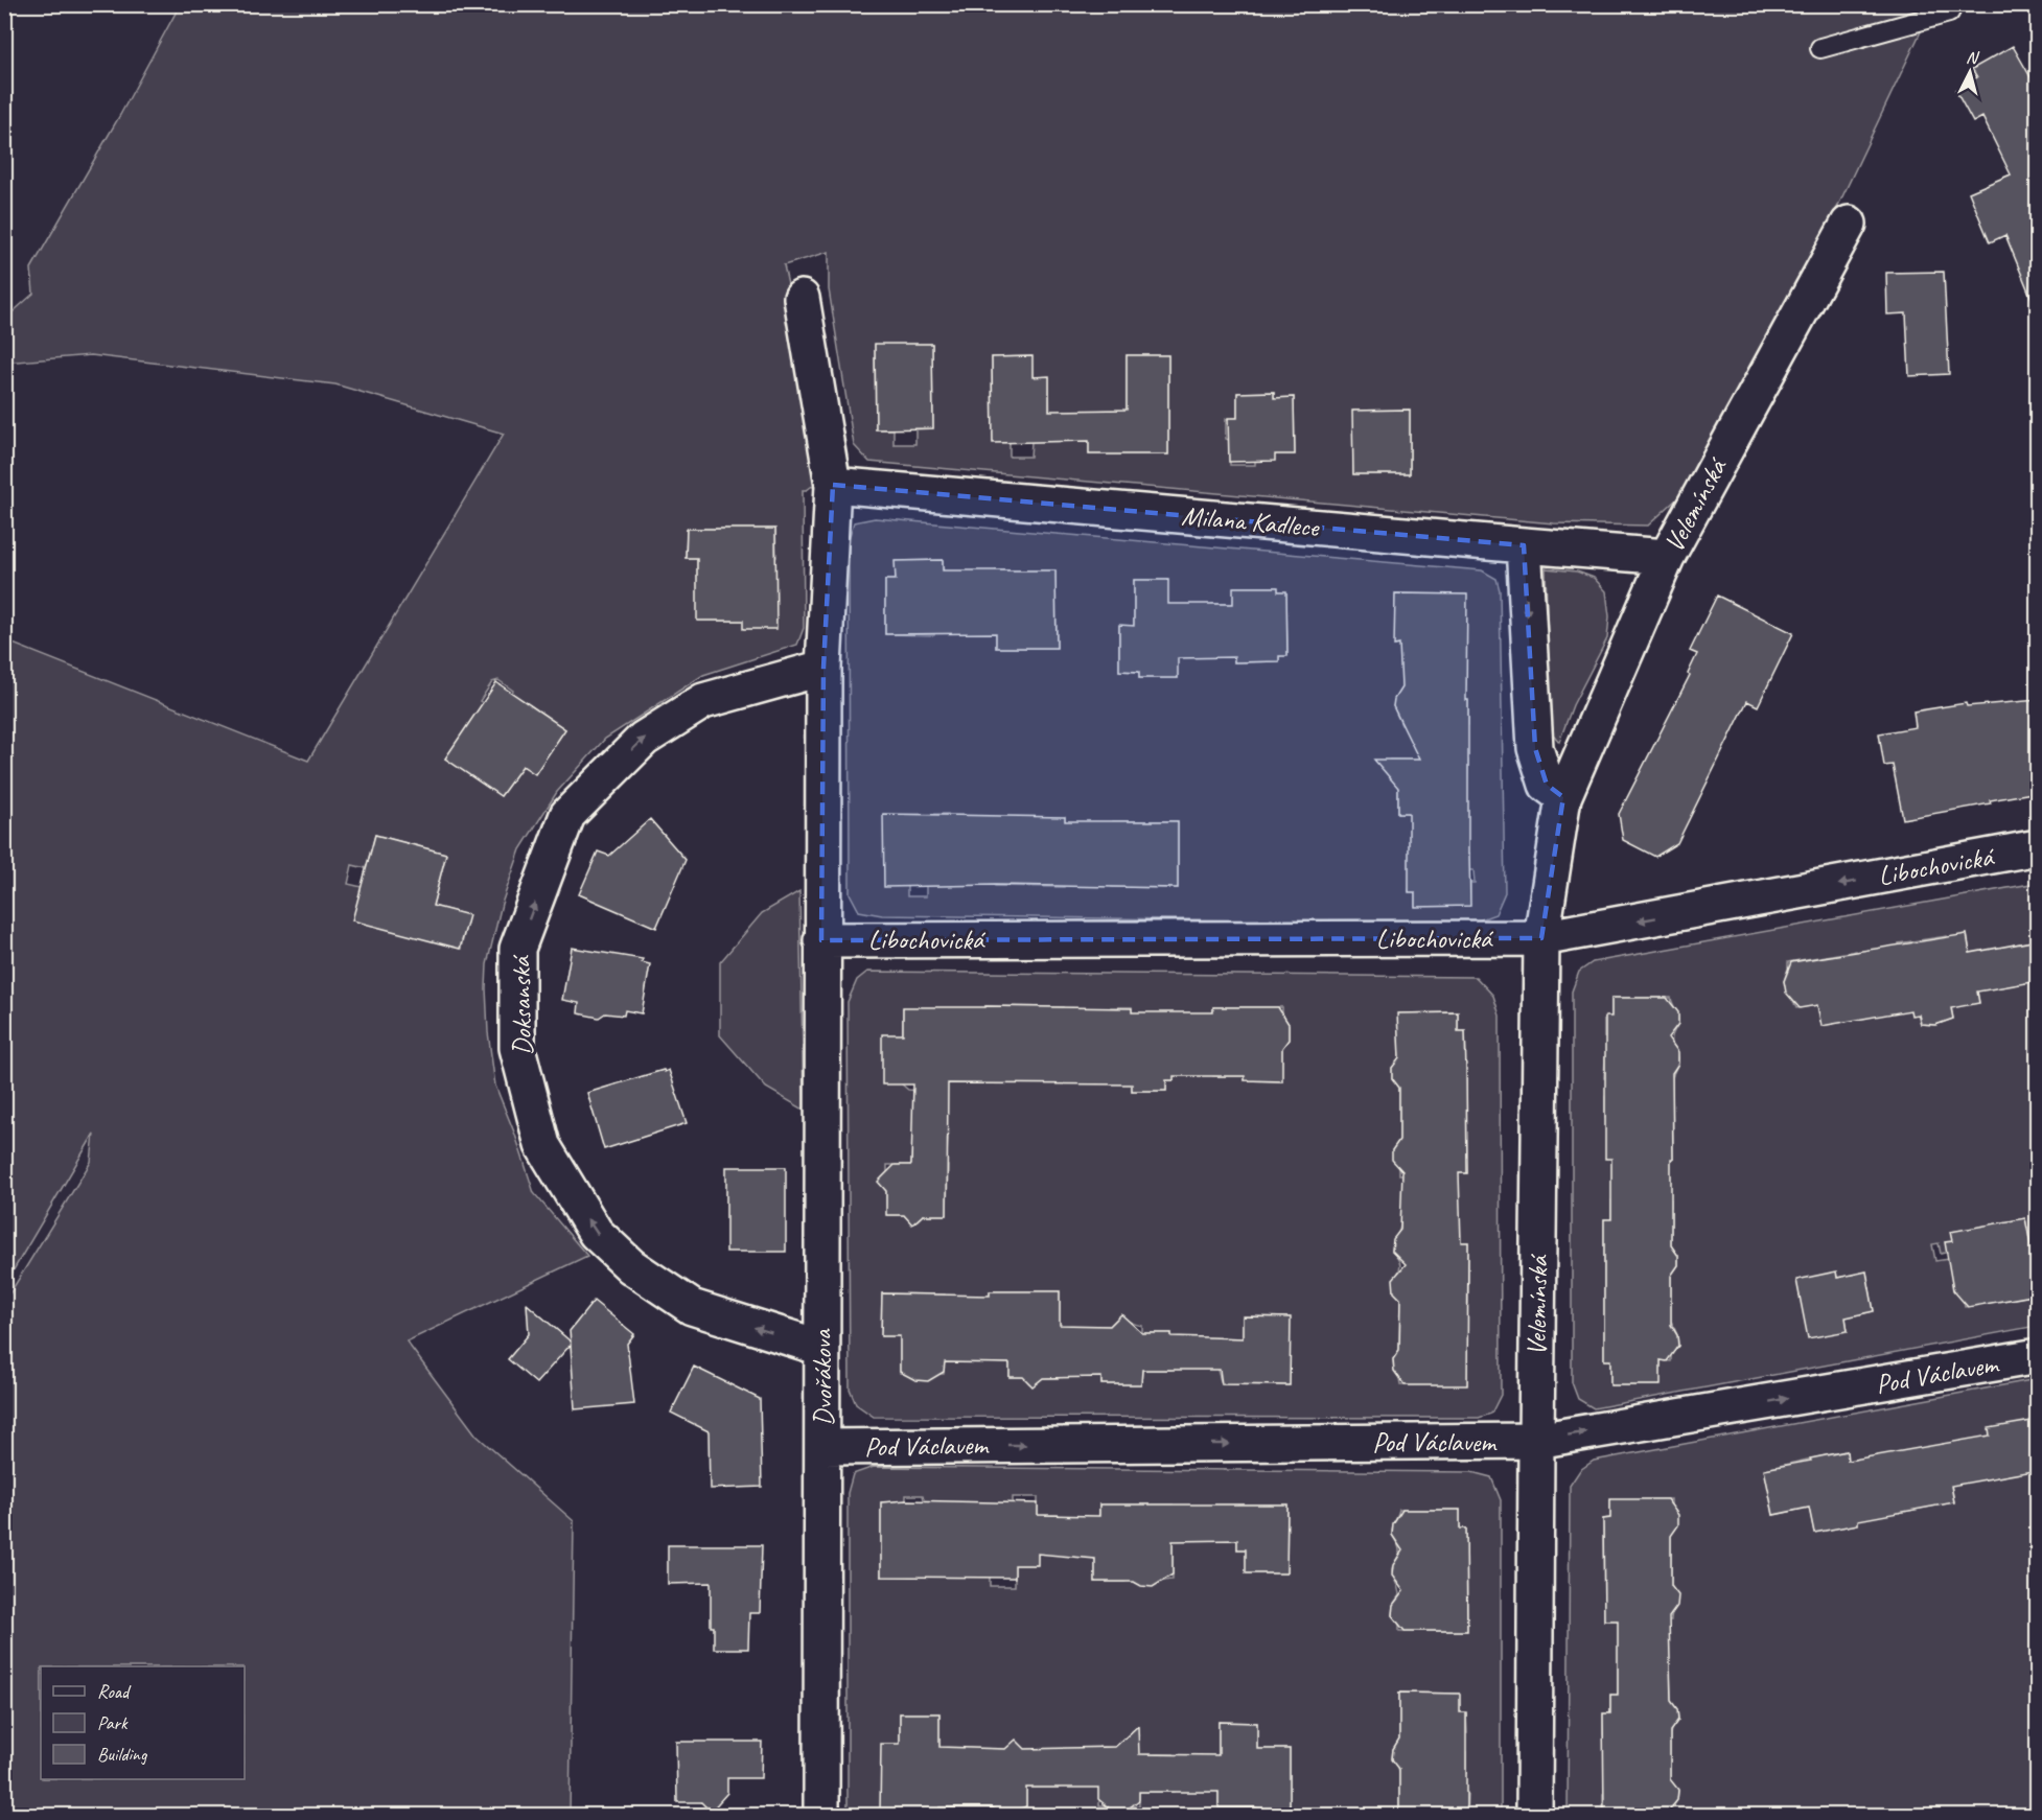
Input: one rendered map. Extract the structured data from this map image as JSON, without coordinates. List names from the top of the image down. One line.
{"streets":{"street":["Velemínská","Milana Kadlece","Libochovická","Doksanská","Pod Václavem","Dvořákova"]},"crossings":[["Velemínská","Milana Kadlece"],["Velemínská","Libochovická"],["Velemínská","Pod Václavem"],["Milana Kadlece","Dvořákova"],["Libochovická","Dvořákova"],["Doksanská","Dvořákova"],["Pod Václavem","Dvořákova"]],"one_way":["Libochovická","Pod Václavem"],"legend":["Road","Park","Building"],"north":"top"}
